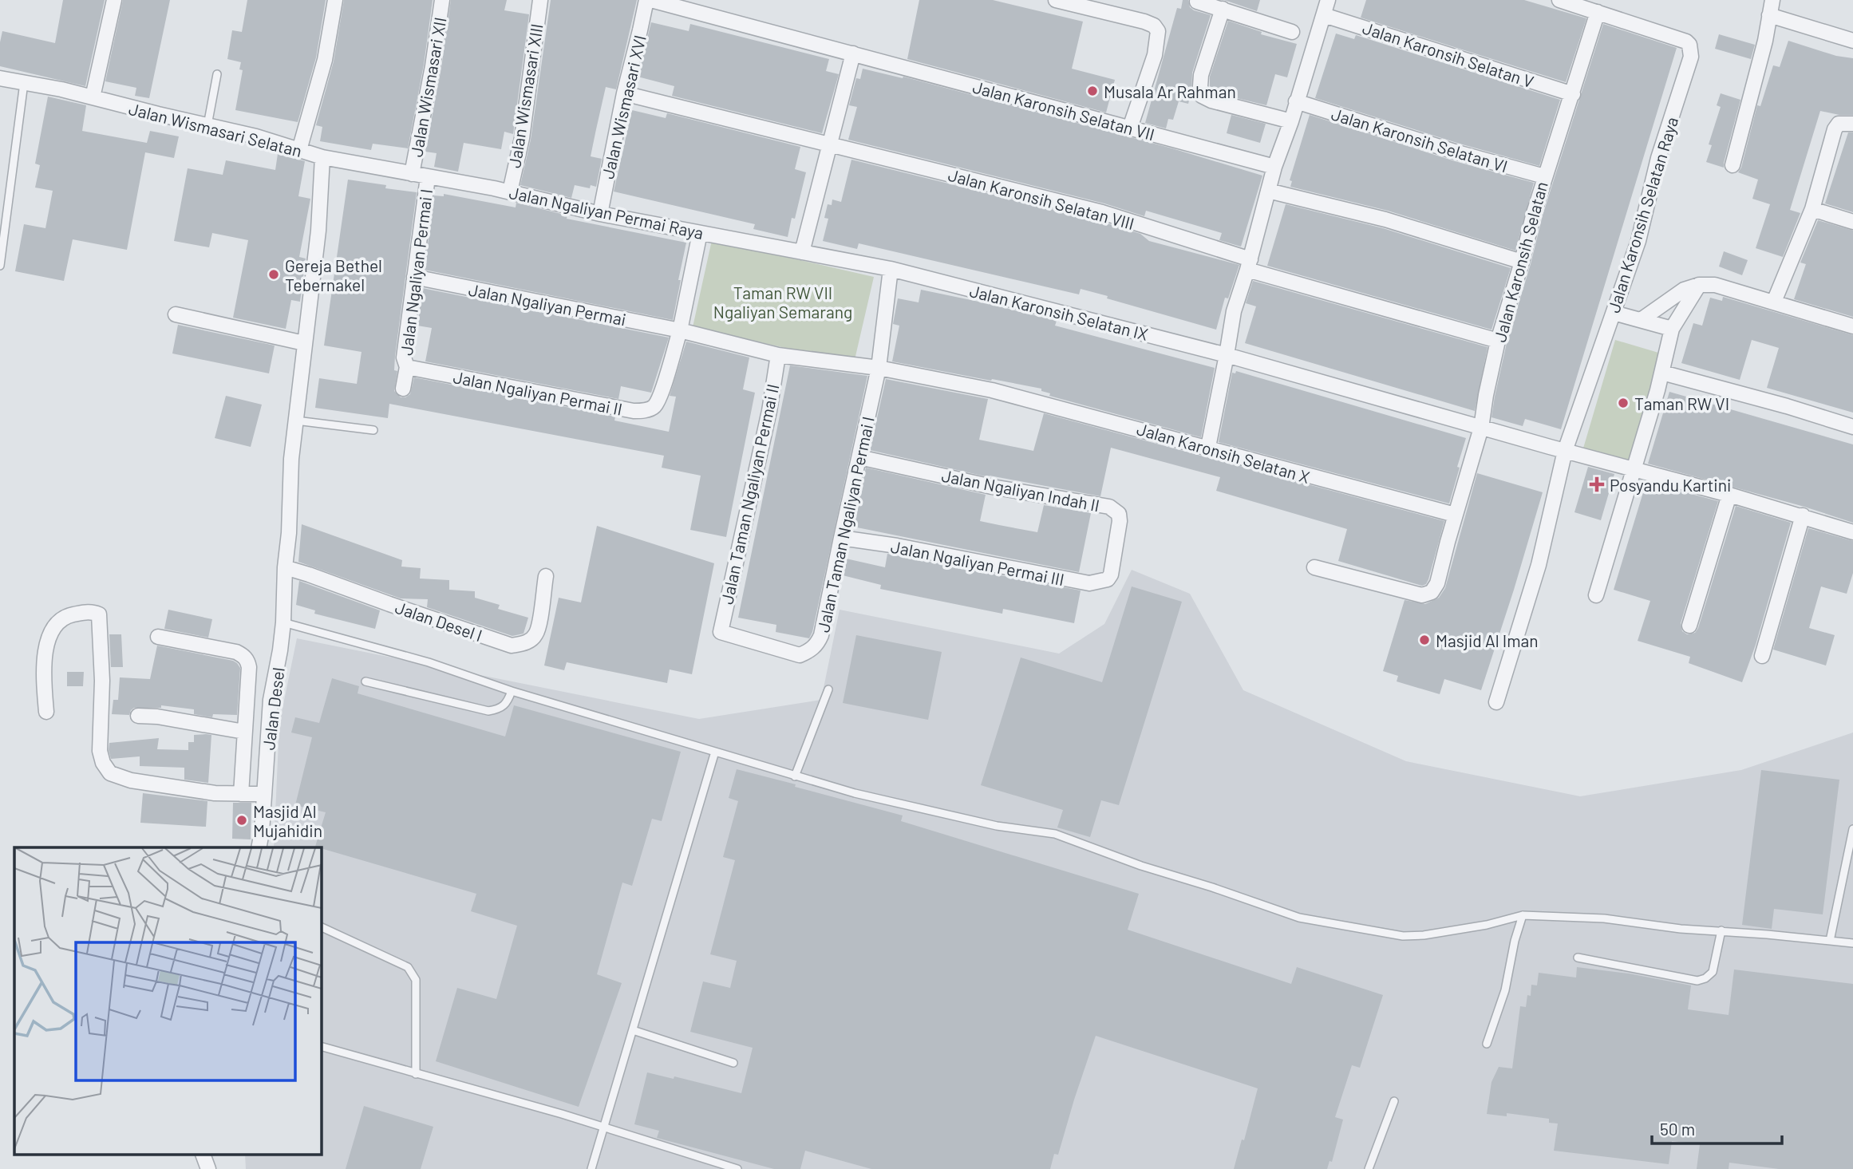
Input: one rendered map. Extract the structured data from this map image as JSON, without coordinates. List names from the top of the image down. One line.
{"streets":{"street":["Jalan Karonsih Selatan V","Jalan Wismasari XII","Jalan Wismasari XIII","Jalan Wismasari XVI","Jalan Karonsih Selatan VII","Jalan Wismasari Selatan","Jalan Karonsih Selatan VI","Jalan Karonsih Selatan VIII","Jalan Ngaliyan Permai Raya","Jalan Karonsih Selatan Raya","Jalan Karonsih Selatan","Jalan Ngaliyan Permai I","Jalan Ngaliyan Permai","Jalan Karonsih Selatan IX","Jalan Ngaliyan Permai II","Jalan Karonsih Selatan X","Jalan Ngaliyan Indah II","Jalan Taman Ngaliyan Permai II","Jalan Taman Ngaliyan Permai I","Jalan Ngaliyan Permai III","Jalan Desel I","Jalan Desel"]},"crossings":[["Jalan Karonsih Selatan V","Jalan Karonsih Selatan"],["Jalan Wismasari XII","Jalan Ngaliyan Permai Raya"],["Jalan Wismasari XIII","Jalan Ngaliyan Permai Raya"],["Jalan Wismasari XVI","Jalan Karonsih Selatan VIII"],["Jalan Wismasari XVI","Jalan Ngaliyan Permai Raya"],["Jalan Wismasari Selatan","Jalan Ngaliyan Permai Raya"],["Jalan Wismasari Selatan","Jalan Desel I"],["Jalan Wismasari Selatan","Jalan Desel"],["Jalan Karonsih Selatan VI","Jalan Karonsih Selatan"],["Jalan Karonsih Selatan VIII","Jalan Karonsih Selatan"],["Jalan Ngaliyan Permai Raya","Jalan Ngaliyan Permai I"],["Jalan Ngaliyan Permai Raya","Jalan Karonsih Selatan IX"],["Jalan Ngaliyan Permai Raya","Jalan Ngaliyan Permai II"],["Jalan Karonsih Selatan Raya","Jalan Karonsih Selatan"],["Jalan Karonsih Selatan","Jalan Karonsih Selatan X"],["Jalan Ngaliyan Permai I","Jalan Ngaliyan Permai"],["Jalan Ngaliyan Permai I","Jalan Ngaliyan Permai II"],["Jalan Ngaliyan Permai","Jalan Ngaliyan Permai II"],["Jalan Karonsih Selatan X","Jalan Taman Ngaliyan Permai I"],["Jalan Ngaliyan Indah II","Jalan Taman Ngaliyan Permai I"],["Jalan Ngaliyan Indah II","Jalan Ngaliyan Permai III"],["Jalan Taman Ngaliyan Permai II","Jalan Taman Ngaliyan Permai I"],["Jalan Taman Ngaliyan Permai I","Jalan Ngaliyan Permai III"],["Jalan Desel I","Jalan Desel"]],"parks":["Taman RW VII Ngaliyan Semarang"],"places":{"other":["Musala Ar Rahman","Gereja Bethel Tebernakel","Taman RW VI","Masjid Al Iman","Masjid Al Mujahidin"],"health":["Posyandu Kartini"]},"scale_bar":"50 m"}
